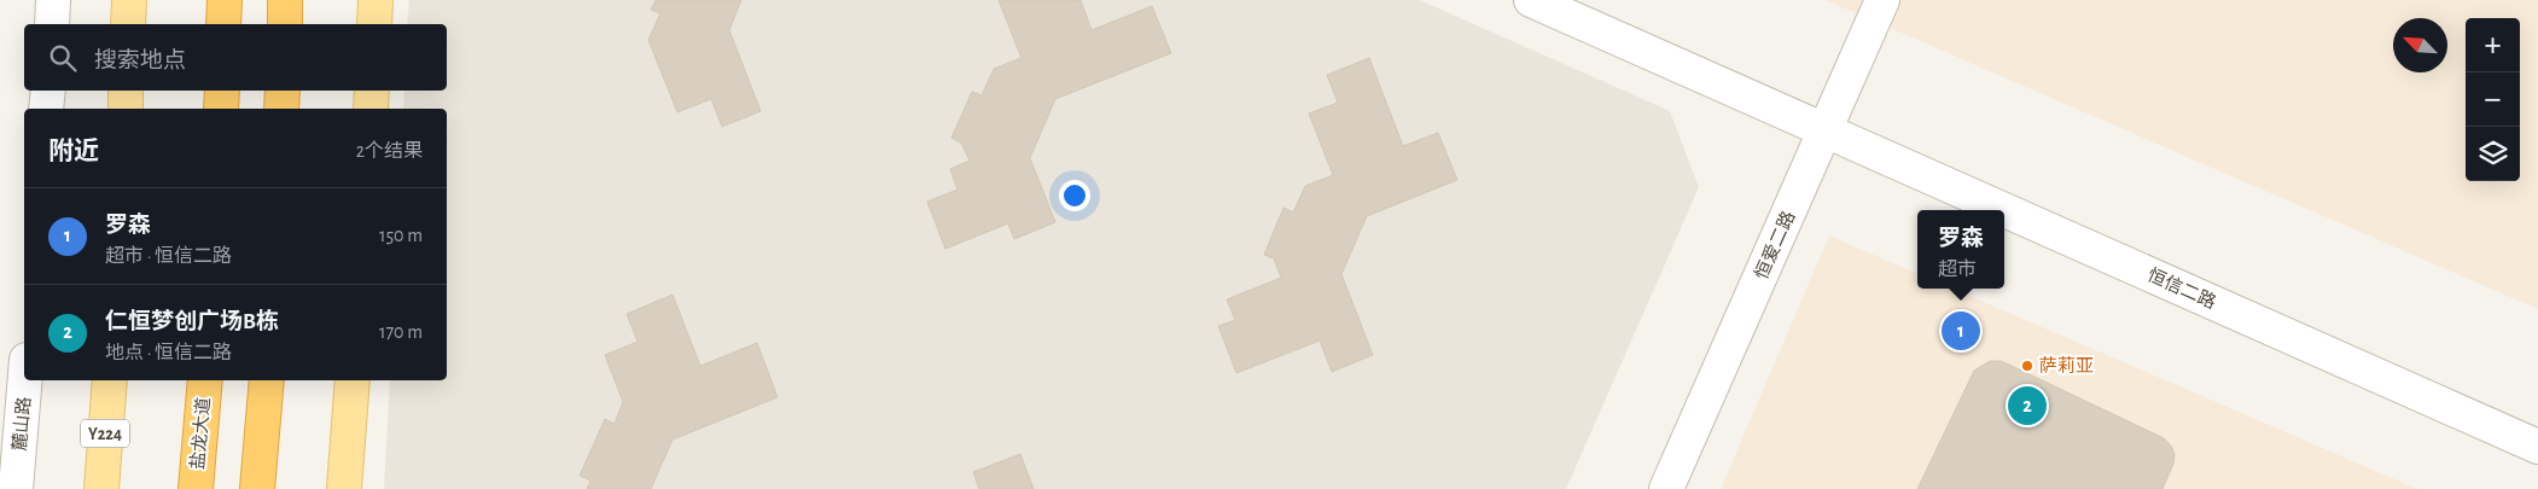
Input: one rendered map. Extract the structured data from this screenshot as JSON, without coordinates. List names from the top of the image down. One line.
{"streets":{"highway":["盐龙大道"],"main road":["Y224"],"street":["恒爱二路","恒信二路","麓山路"]},"crossings":[["恒爱二路","恒信二路"]],"places":["萨莉亚"],"north":"top left","page":{"map_buttons":["+","−"],"search":"搜索地点","heading":["附近","2个结果"],"list":[{"mark":"1","name":"罗森","note":"超市 · 恒信二路","value":"150 m"},{"mark":"2","name":"仁恒梦创广场B栋","note":"地点 · 恒信二路","value":"170 m"}],"popup":["罗森","超市"],"pins":["1","2"]}}
